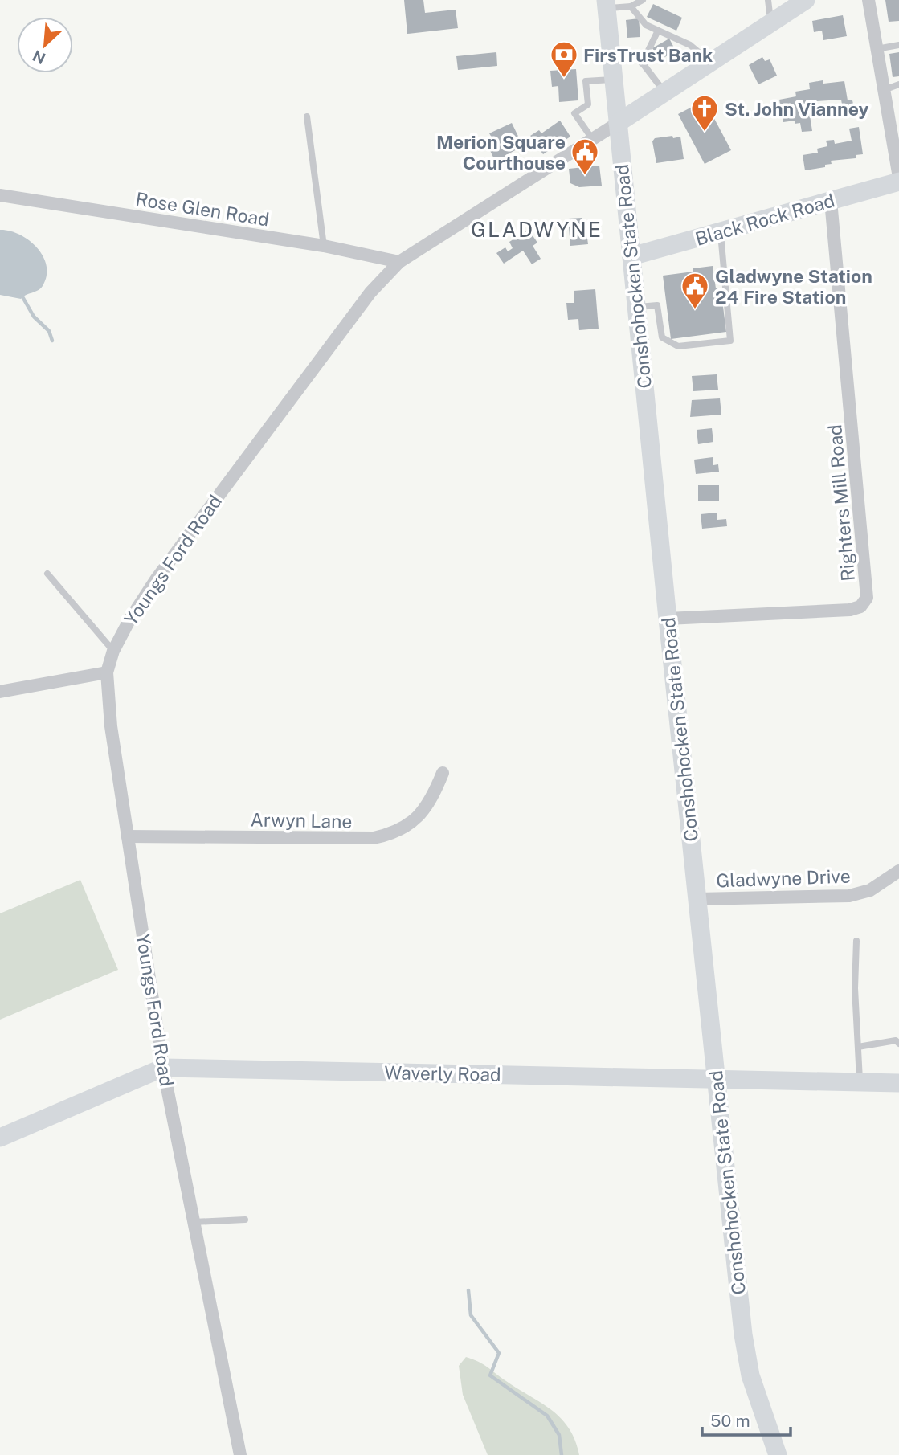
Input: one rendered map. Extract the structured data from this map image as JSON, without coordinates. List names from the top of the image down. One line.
{"streets":{"main road":["Black Rock Road","Conshohocken State Road","Youngs Ford Road","Waverly Road"],"street":["Rose Glen Road","Righters Mill Road","Arwyn Lane","Gladwyne Drive"]},"crossings":[["Rose Glen Road","Youngs Ford Road"],["Black Rock Road","Conshohocken State Road"],["Black Rock Road","Righters Mill Road"],["Conshohocken State Road","Righters Mill Road"],["Conshohocken State Road","Youngs Ford Road"],["Conshohocken State Road","Gladwyne Drive"],["Conshohocken State Road","Waverly Road"],["Youngs Ford Road","Arwyn Lane"],["Youngs Ford Road","Waverly Road"]],"districts":["GLADWYNE"],"places":{"bank":["FirsTrust Bank"],"church":["St. John Vianney"],"public building":["Merion Square Courthouse","Gladwyne Station 24 Fire Station"]},"scale_bar":"50 m","north":"bottom left"}
